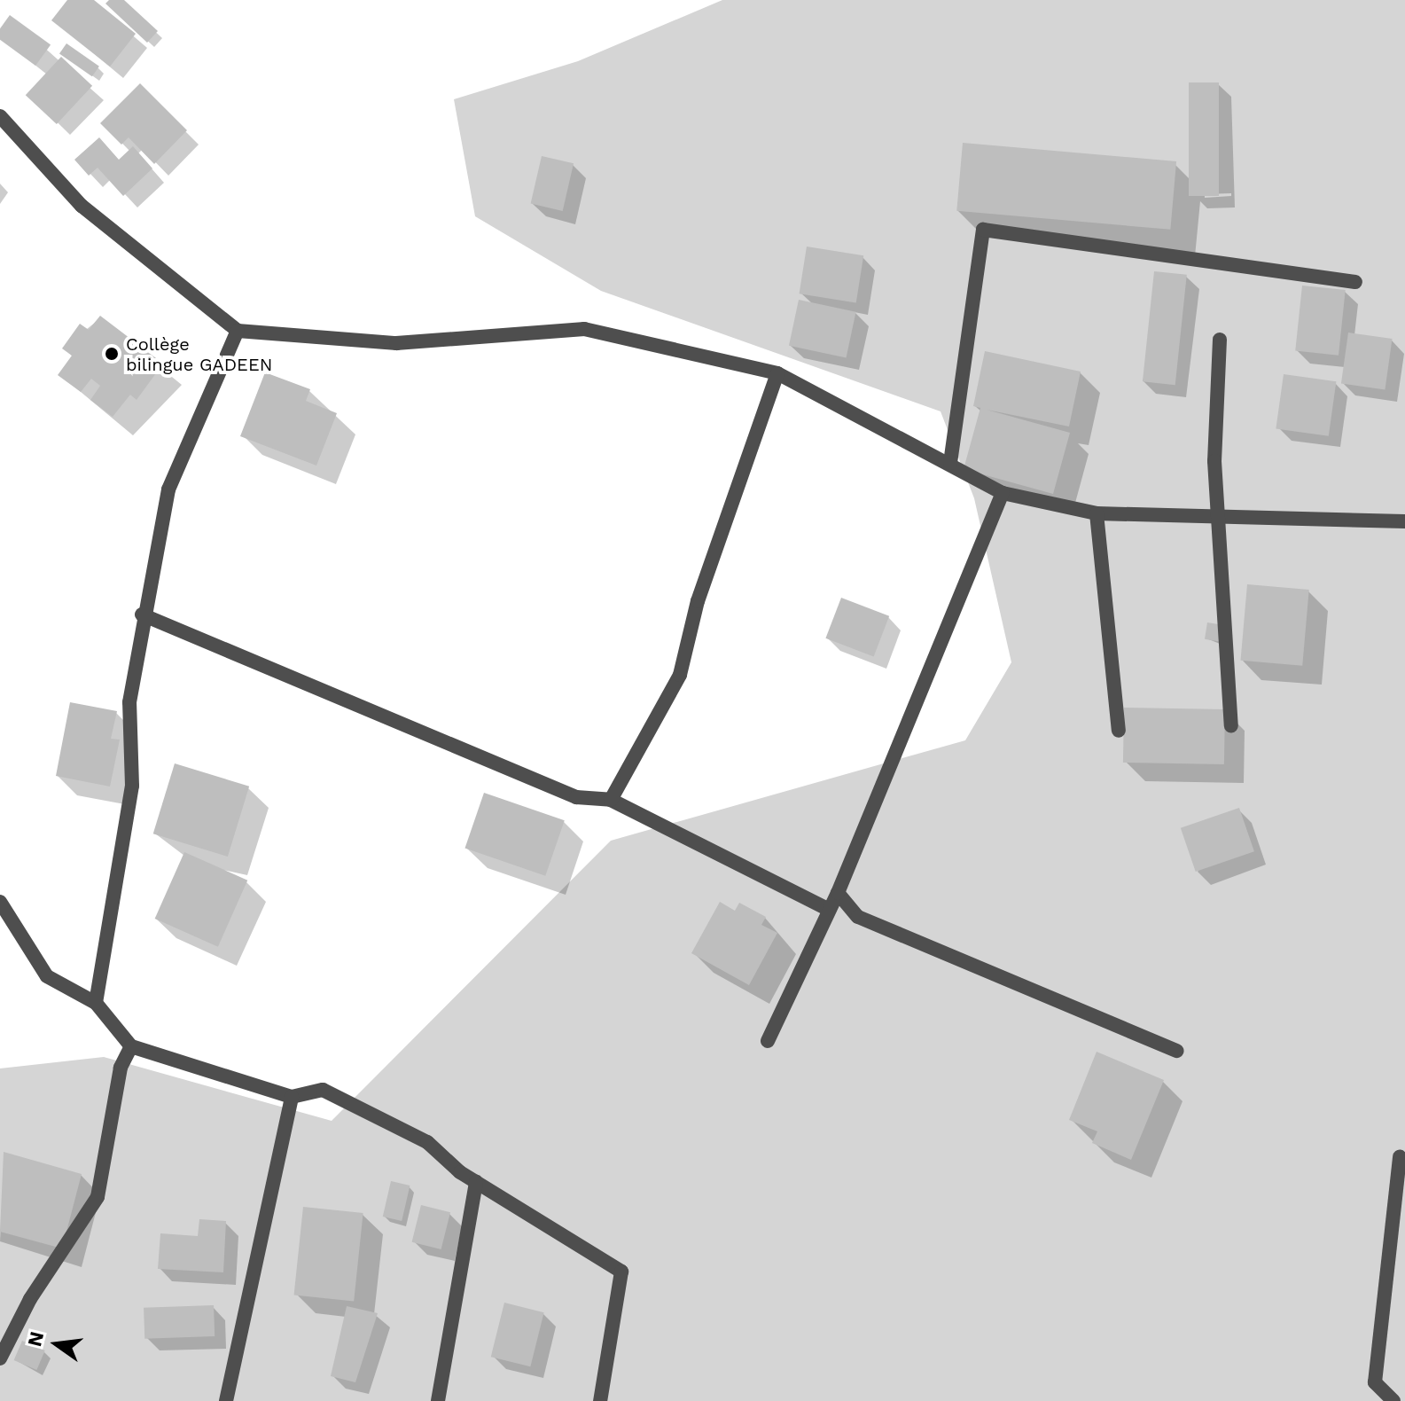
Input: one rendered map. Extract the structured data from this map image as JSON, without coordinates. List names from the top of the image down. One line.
{"places":["Collège bilingue GADEEN"],"north":"left"}
